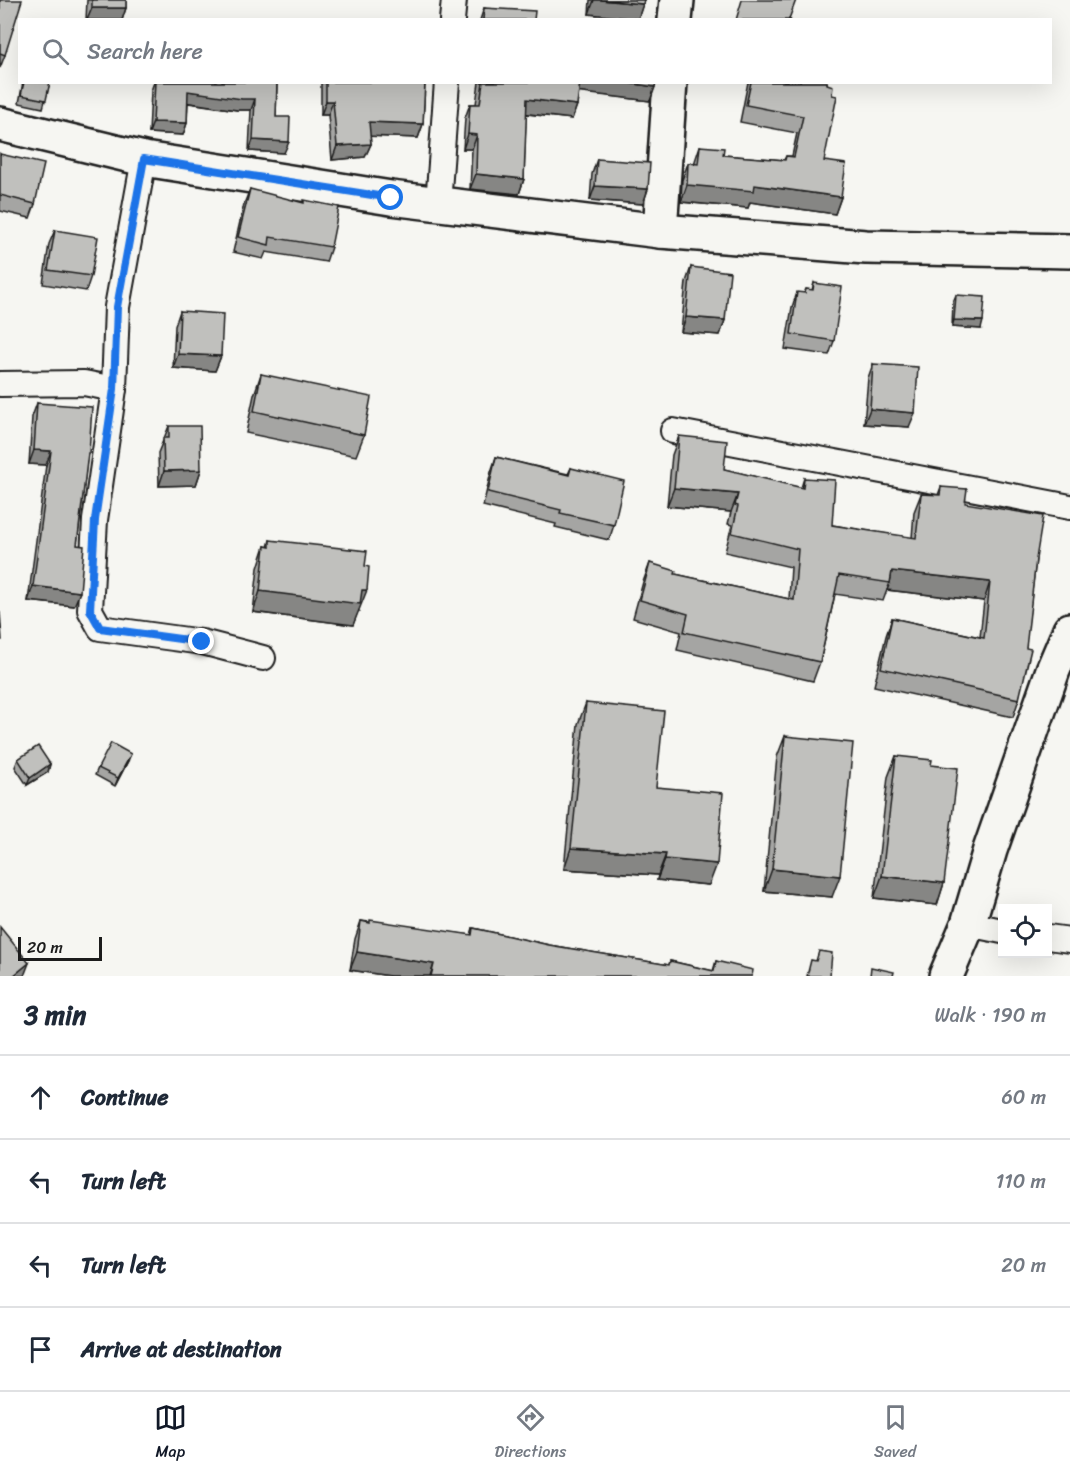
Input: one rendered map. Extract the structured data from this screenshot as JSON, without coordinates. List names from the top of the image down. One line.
{"scale_bar":"20 m","page":{"search":"Search here","scale":"20 m","heading":["3 min","Walk · 190 m"],"list":[["Continue","60 m"],["Turn left","110 m"],["Turn left","20 m"],"Arrive at destination"],"nav":["Map","Directions","Saved"]}}
